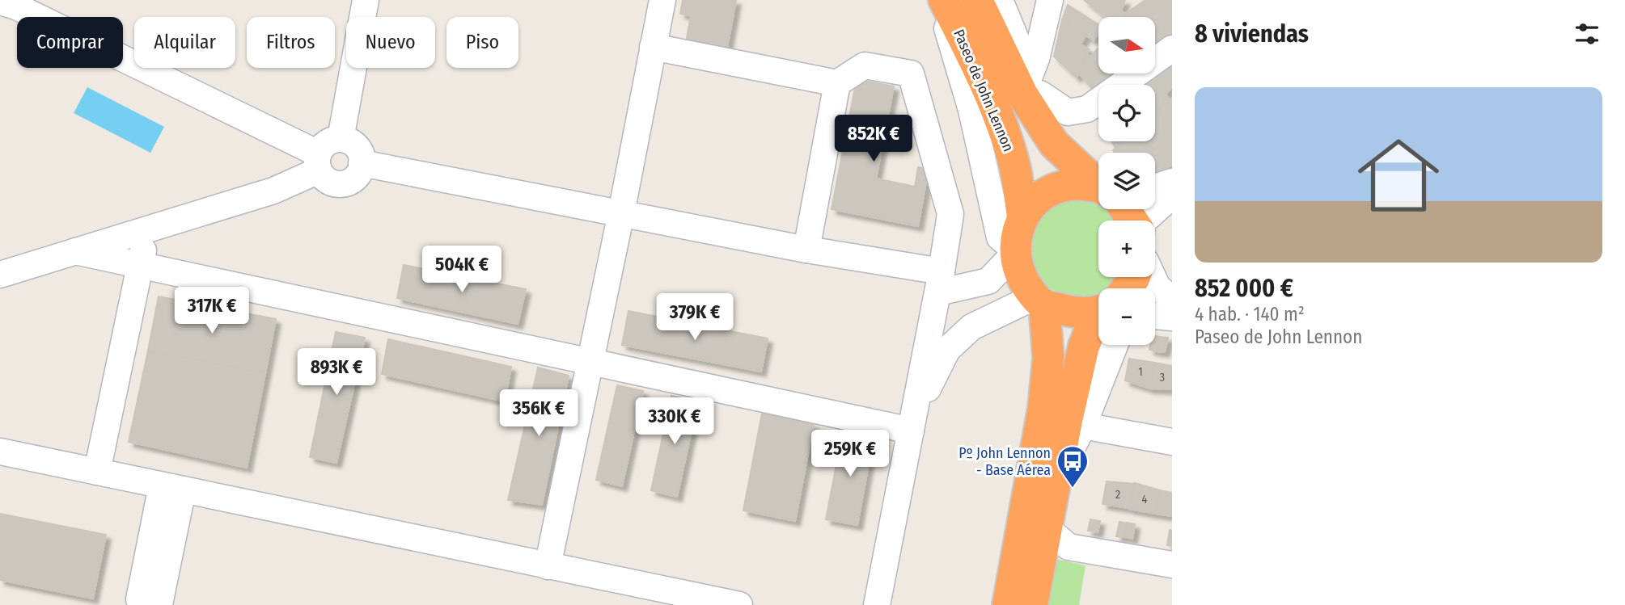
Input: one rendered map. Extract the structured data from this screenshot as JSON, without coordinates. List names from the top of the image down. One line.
{"streets":{"highway":["Paseo de John Lennon"]},"places":{"bus stop":["Pº John Lennon - Base Aérea"]},"house_numbers":["1","3","2","4"],"north":"right","page":{"heading":"8 viviendas","map_buttons":["+","−"],"chip":["Comprar","Alquilar","Filtros","Nuevo","Piso"],"list":[{"name":"852 000 €","note":"4 hab. · 140 m² · Paseo de John Lennon"}],"price":["852K €","504K €","317K €","379K €","893K €","356K €","330K €","259K €"]}}
